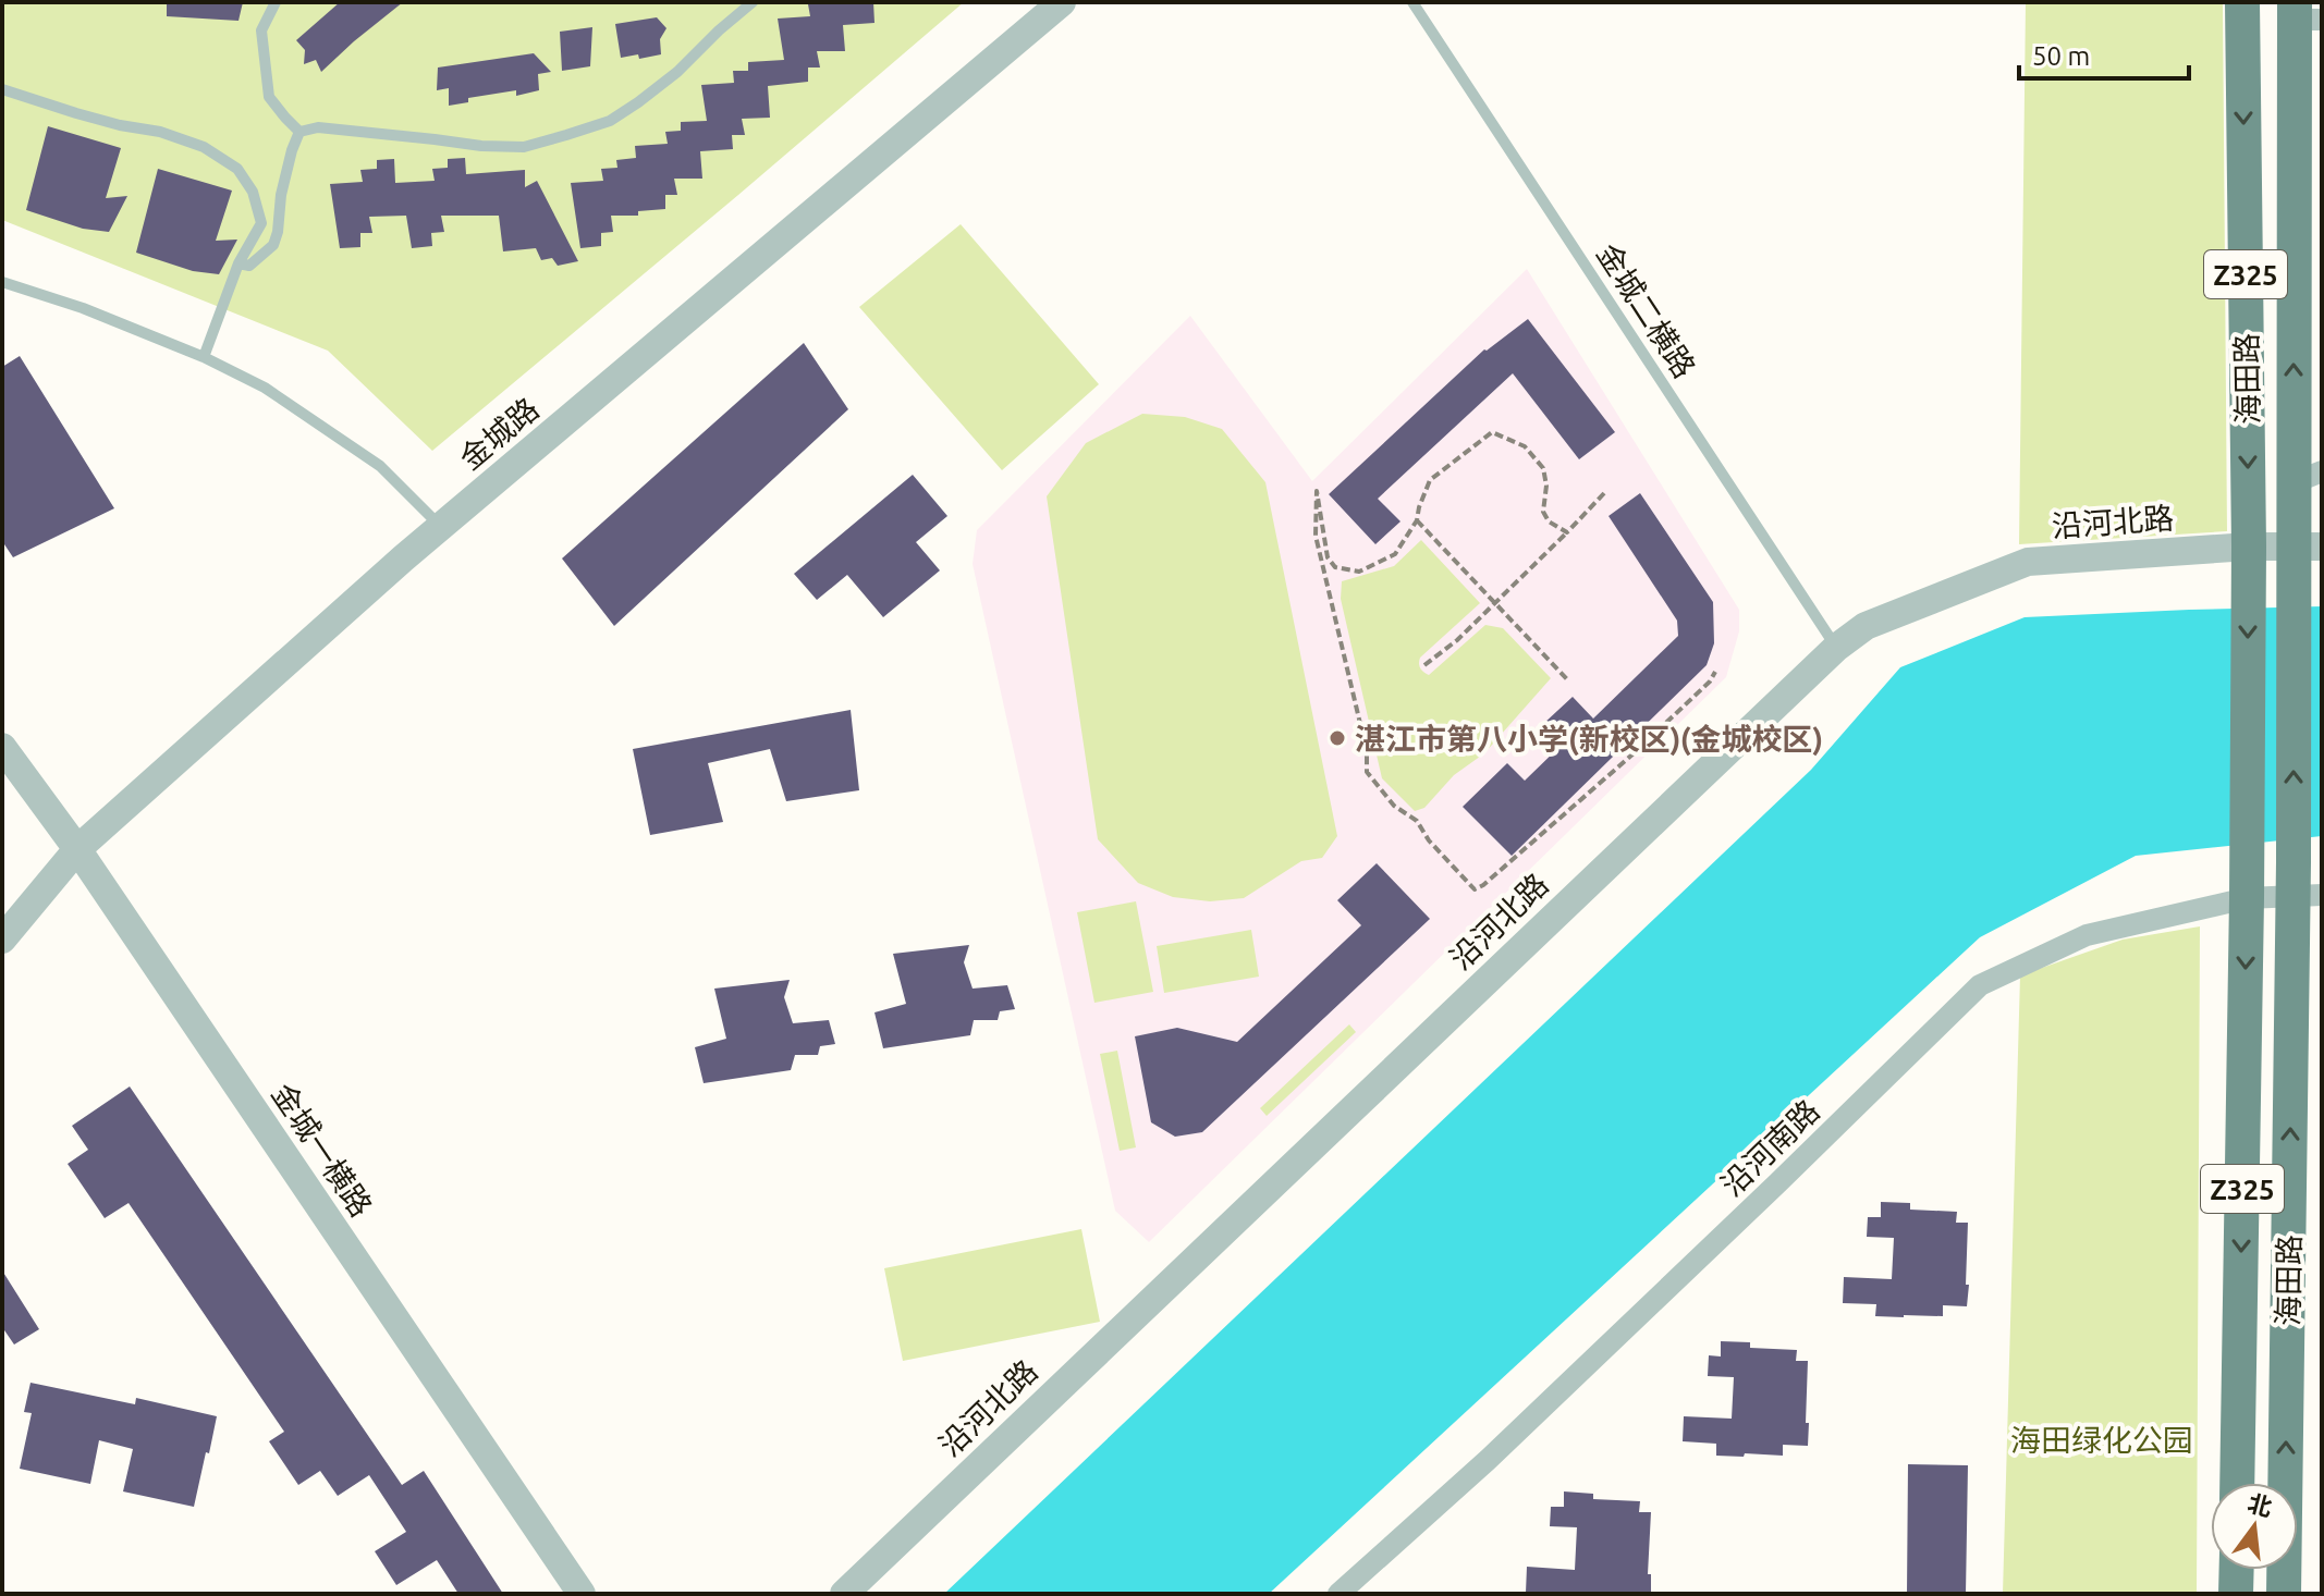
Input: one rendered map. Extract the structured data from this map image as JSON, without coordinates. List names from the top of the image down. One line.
{"streets":{"main road":["Z325","海田路"],"street":["金城路","沿河北路","沿河南路","金城一横路"],"lane":["金城二横路"]},"crossings":[["Z325","海田路"],["Z325","沿河北路"],["Z325","沿河南路"],["金城二横路","沿河北路"],["海田路","沿河北路"],["海田路","沿河南路"],["金城路","金城一横路"]],"parks":["海田绿化公园"],"places":["湛江市第八小学(新校区)(金城校区)"],"scale_bar":"50 m","north":"top"}
